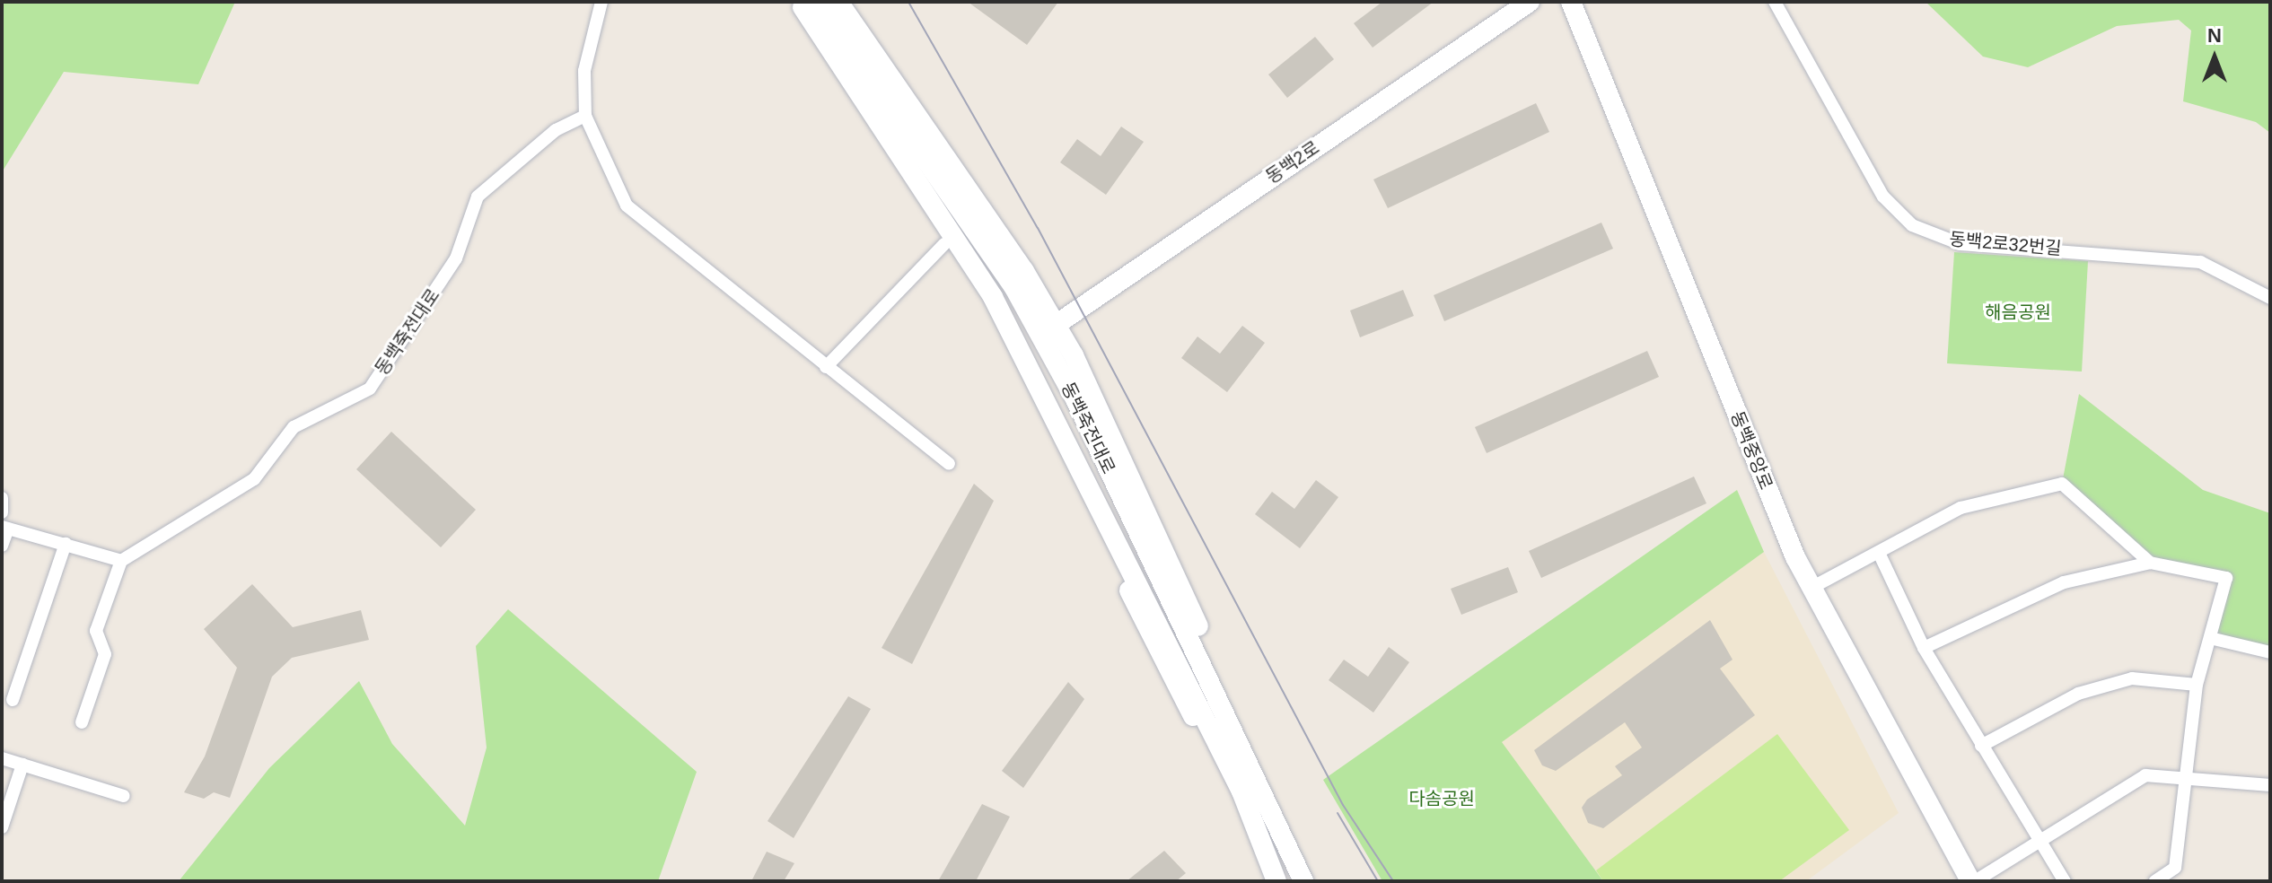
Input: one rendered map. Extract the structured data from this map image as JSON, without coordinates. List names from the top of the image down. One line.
{"streets":{"main road":["동백2로","동백죽전대로","동백중앙로"],"street":["동백2로32번길"]},"parks":["해음공원","다솜공원"],"north":"top"}
